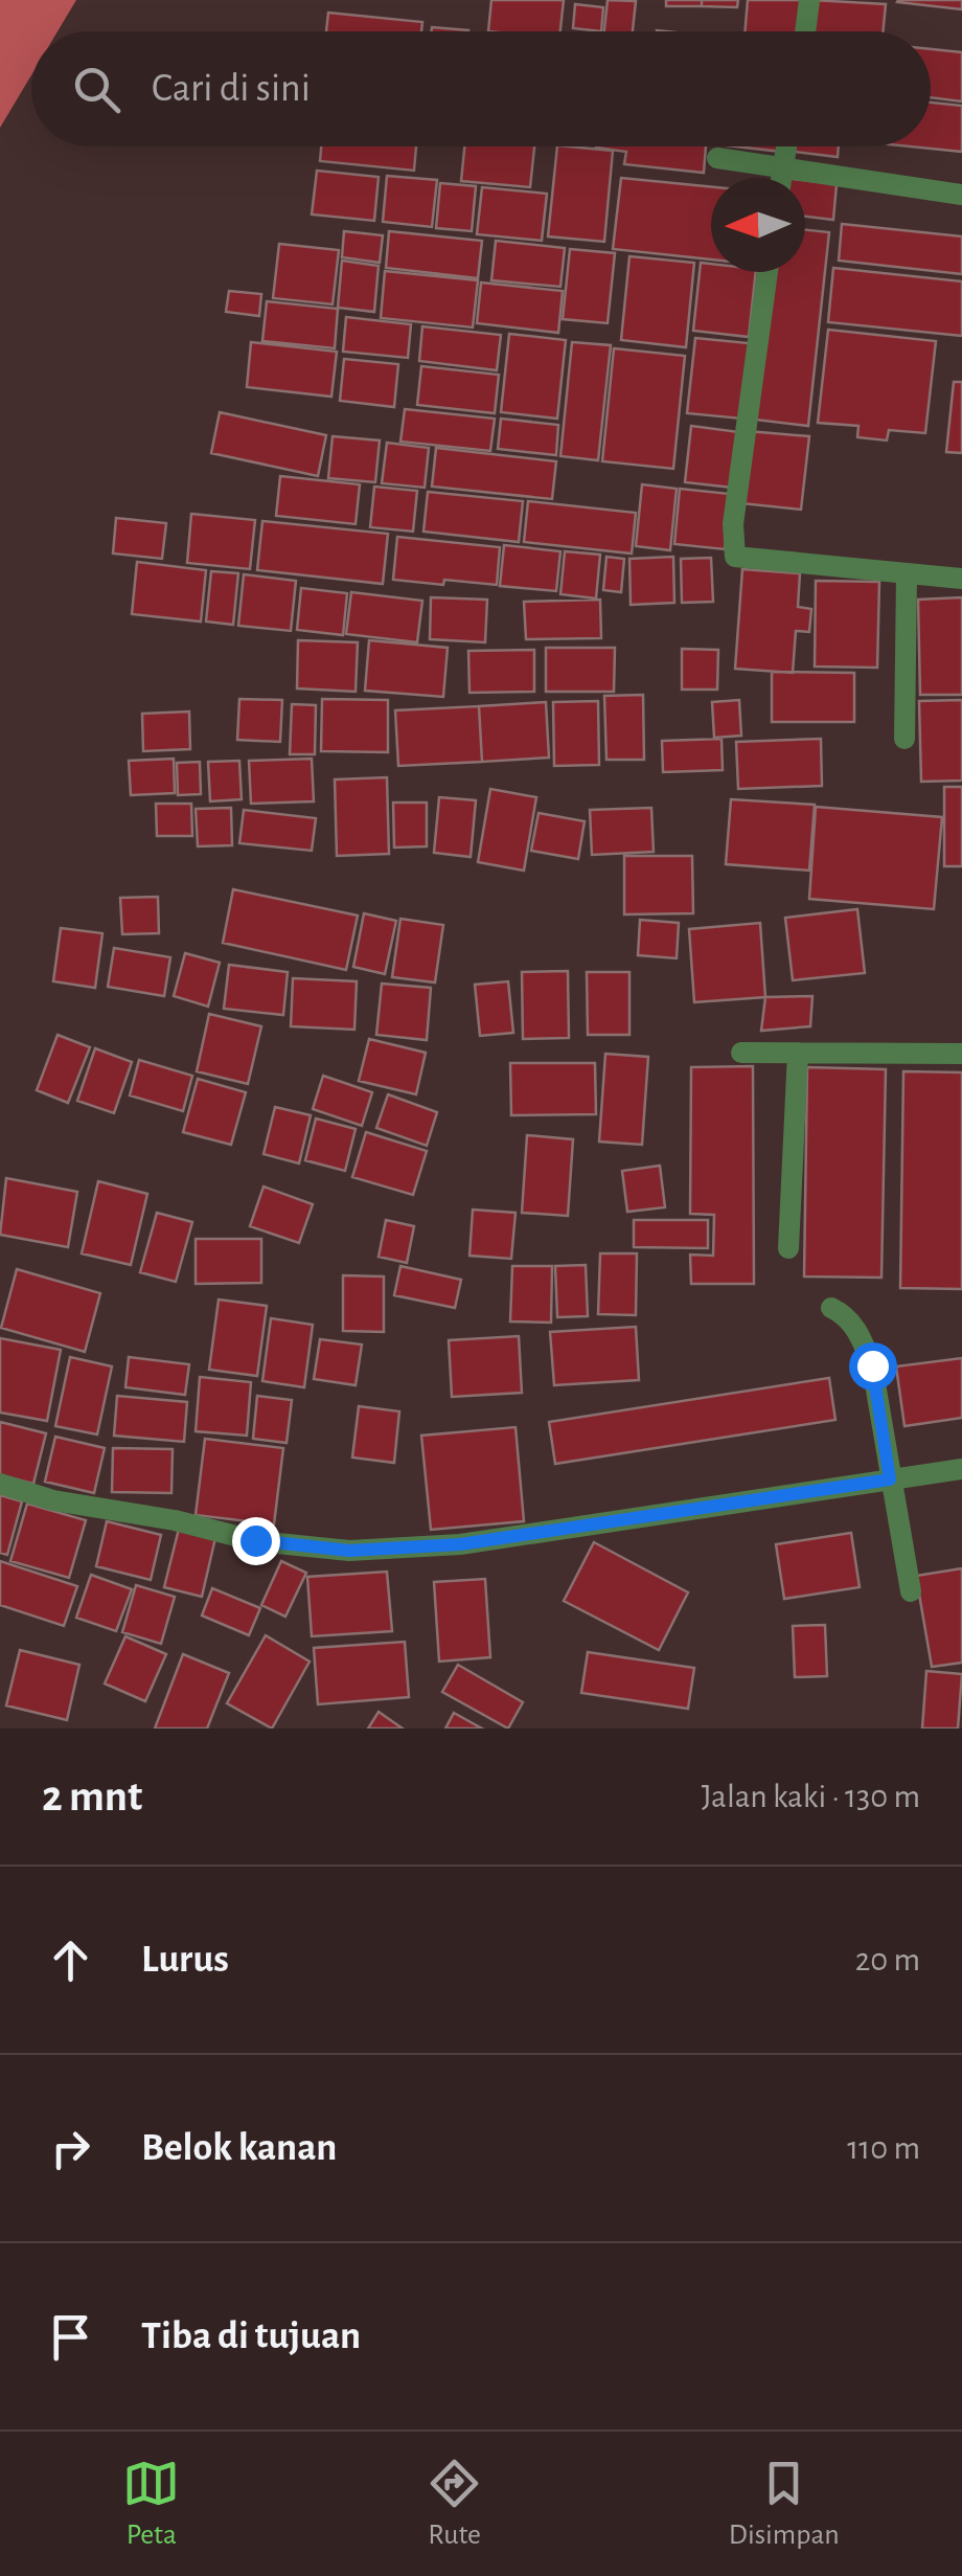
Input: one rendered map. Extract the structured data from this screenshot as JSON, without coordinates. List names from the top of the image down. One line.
{"north":"left","page":{"search":"Cari di sini","heading":["2 mnt","Jalan kaki · 130 m"],"list":[["Lurus","20 m"],["Belok kanan","110 m"],"Tiba di tujuan"],"nav":["Peta","Rute","Disimpan"]}}
